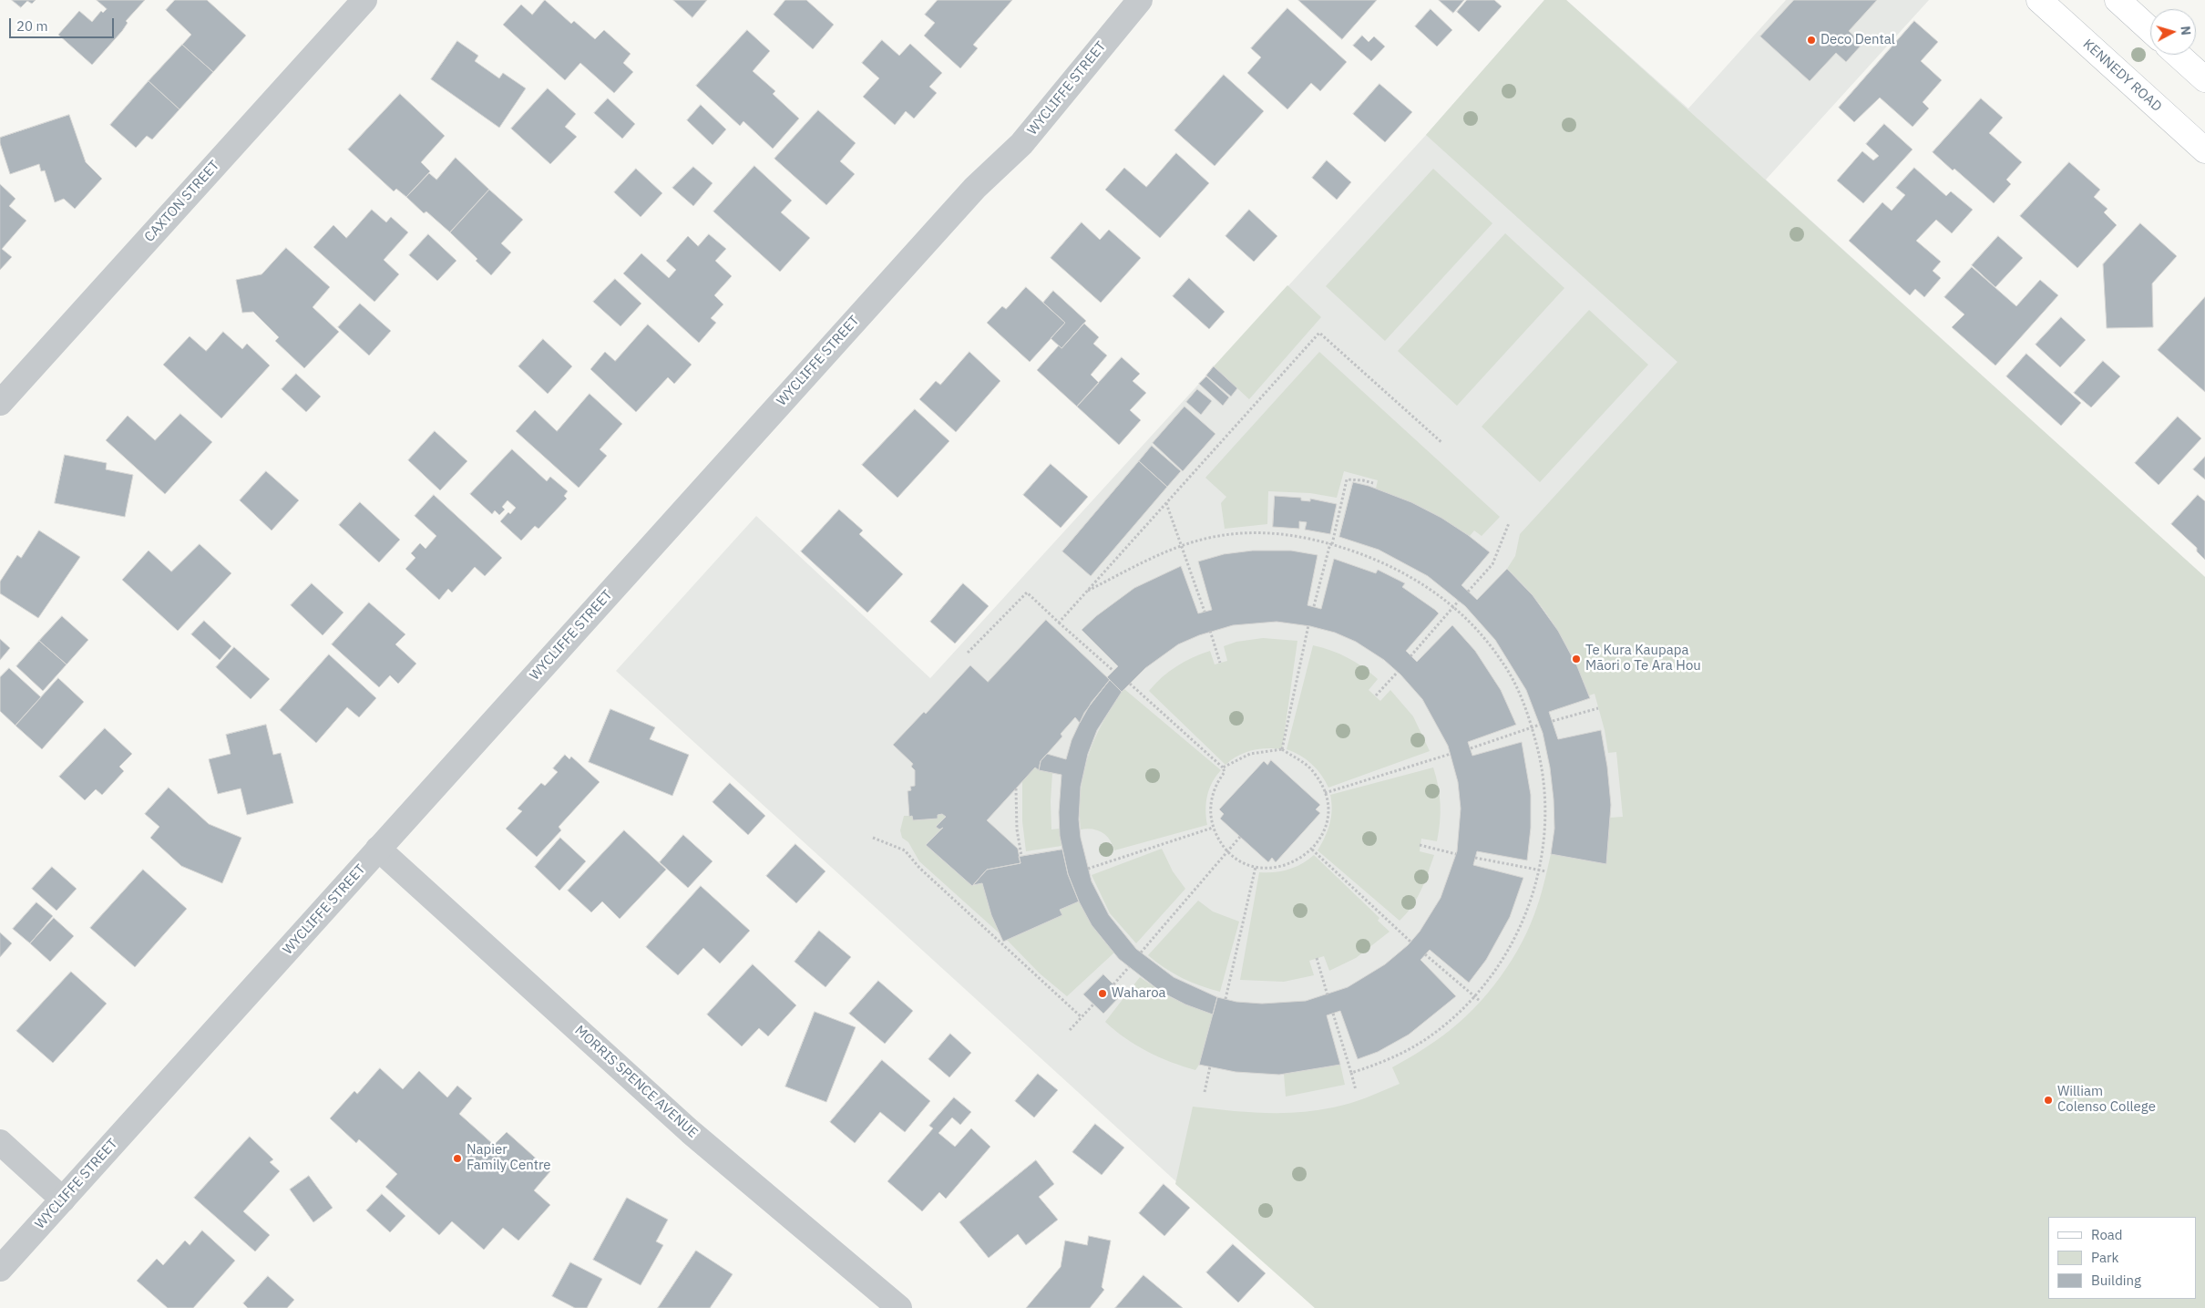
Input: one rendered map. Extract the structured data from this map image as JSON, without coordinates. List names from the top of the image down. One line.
{"streets":{"main road":["KENNEDY ROAD"],"street":["WYCLIFFE STREET","CAXTON STREET","MORRIS SPENCE AVENUE"]},"crossings":[["WYCLIFFE STREET","MORRIS SPENCE AVENUE"]],"places":["Deco Dental","Te Kura Kaupapa Māori o Te Ara Hou","Waharoa","William Colenso College","Napier Family Centre"],"legend":["Road","Park","Building"],"scale_bar":"20 m","north":"right"}
